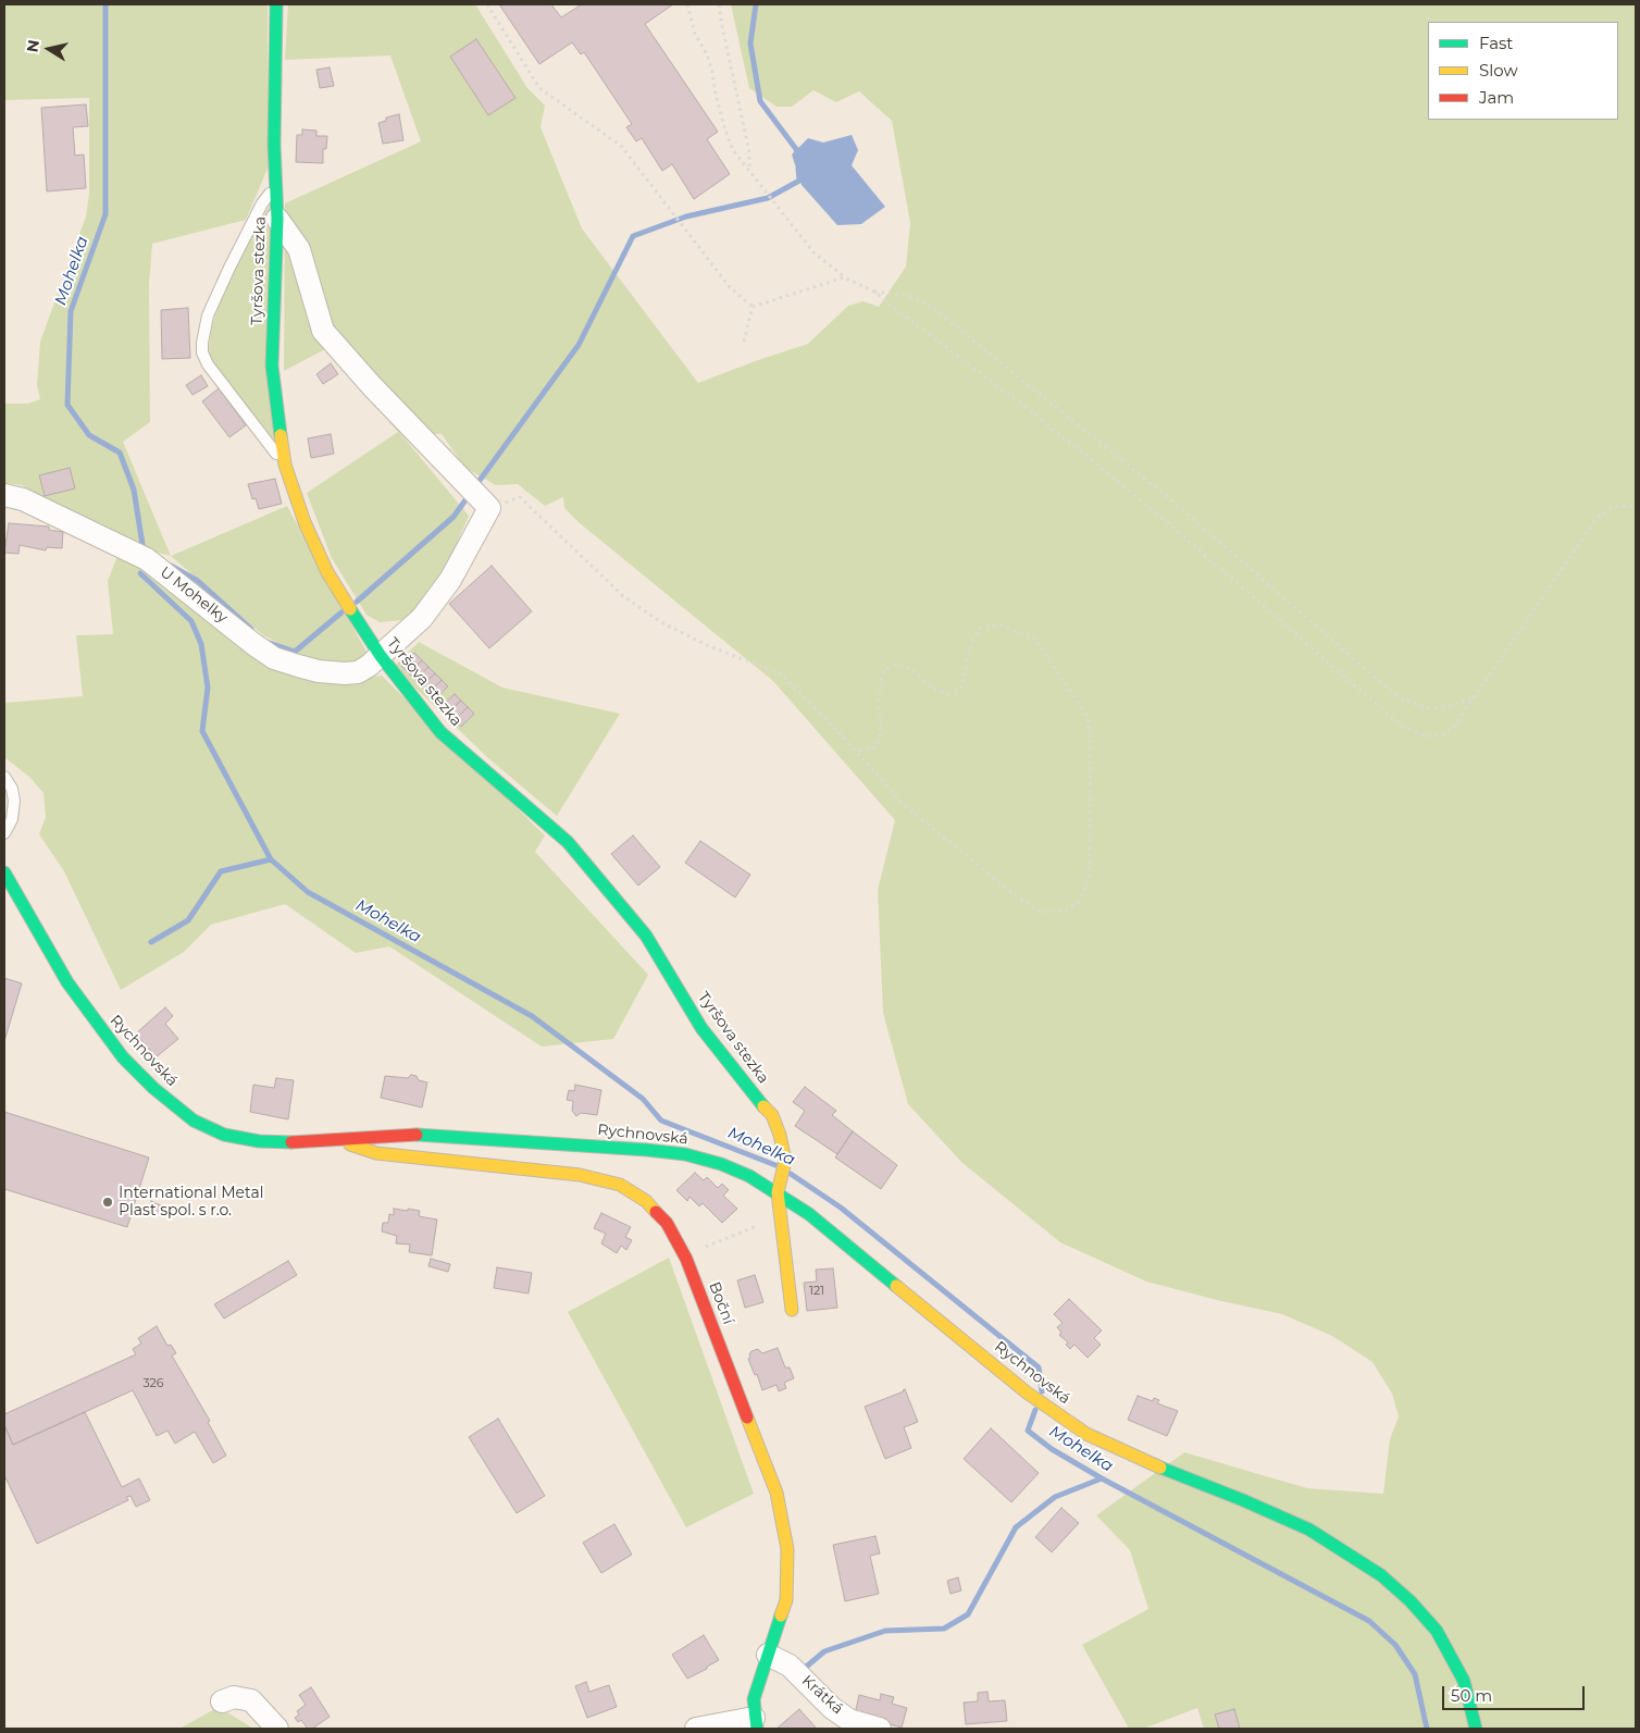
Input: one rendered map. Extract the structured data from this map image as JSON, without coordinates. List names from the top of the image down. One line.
{"streets":{"street":["Tyršova stezka","U Mohelky","Rychnovská","Boční","Krátká"]},"crossings":[["Tyršova stezka","U Mohelky"],["Tyršova stezka","Rychnovská"],["Rychnovská","Boční"],["Boční","Krátká"]],"water":["Mohelka"],"places":["International Metal Plast spol. s r.o."],"house_numbers":["121","326"],"legend":["Fast","Slow","Jam"],"scale_bar":"50 m","north":"left"}
